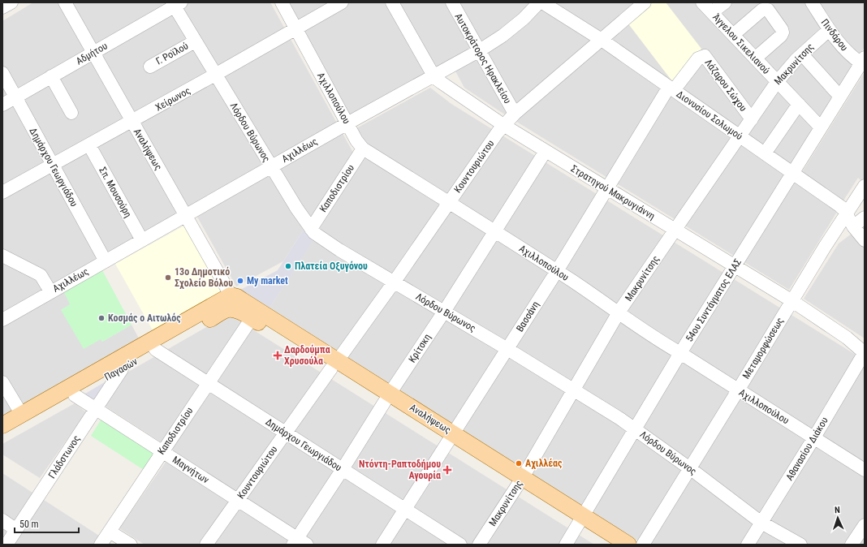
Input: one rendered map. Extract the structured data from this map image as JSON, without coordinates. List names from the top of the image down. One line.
{"streets":{"main road":["Αναλήψεως","Παγασών"],"street":["Πινδάρου","Άγγελου Σικελιανού","Αδμήτου","Γ. Ροϊλού","Αυτοκράτορος Ηρακλείου","Μακρυνίτσης","Λάζαρου Σώχου","Αχιλλοπούλου","Χείρωνος","Διονυσίου Σολωμού","Λόρδου Βύρωνος","Αχιλλέως","Κουντουριώτου","Δημάρχου Γεωργιάδου","Καποδιστρίου","Σπ. Μουσούρη","Στρατηγού Μακρυγιάννη","54ου Συντάγματος ΕΛΑΣ","Βασσάνη","Κρίτσκη","Μεταμορφώσεως","Αθανασίου Διάκου","Γλάδστωνος","Μαγνήτων"]},"crossings":[["Πινδάρου","Μακρυνίτσης"],["Πινδάρου","54ου Συντάγματος ΕΛΑΣ"],["Άγγελου Σικελιανού","Μακρυνίτσης"],["Άγγελου Σικελιανού","54ου Συντάγματος ΕΛΑΣ"],["Αδμήτου","Λόρδου Βύρωνος"],["Αδμήτου","Αναλήψεως"],["Αδμήτου","Δημάρχου Γεωργιάδου"],["Γ. Ροϊλού","Λόρδου Βύρωνος"],["Αυτοκράτορος Ηρακλείου","Αχιλλέως"],["Αυτοκράτορος Ηρακλείου","Κουντουριώτου"],["Μακρυνίτσης","Λάζαρου Σώχου"],["Μακρυνίτσης","Αχιλλοπούλου"],["Μακρυνίτσης","Διονυσίου Σολωμού"],["Μακρυνίτσης","Λόρδου Βύρωνος"],["Μακρυνίτσης","Αναλήψεως"],["Μακρυνίτσης","Στρατηγού Μακρυγιάννη"],["Λάζαρου Σώχου","Διονυσίου Σολωμού"],["Λάζαρου Σώχου","Βασσάνη"],["Αχιλλοπούλου","Χείρωνος"],["Αχιλλοπούλου","Αχιλλέως"],["Αχιλλοπούλου","Κουντουριώτου"],["Αχιλλοπούλου","Καποδιστρίου"],["Αχιλλοπούλου","54ου Συντάγματος ΕΛΑΣ"],["Αχιλλοπούλου","Βασσάνη"],["Αχιλλοπούλου","Κρίτσκη"],["Αχιλλοπούλου","Μεταμορφώσεως"],["Αχιλλοπούλου","Αθανασίου Διάκου"],["Χείρωνος","Λόρδου Βύρωνος"],["Χείρωνος","Αναλήψεως"],["Χείρωνος","Δημάρχου Γεωργιάδου"],["Χείρωνος","Σπ. Μουσούρη"],["Διονυσίου Σολωμού","Κουντουριώτου"],["Διονυσίου Σολωμού","54ου Συντάγματος ΕΛΑΣ"],["Διονυσίου Σολωμού","Βασσάνη"],["Διονυσίου Σολωμού","Μεταμορφώσεως"],["Λόρδου Βύρωνος","Αχιλλέως"],["Λόρδου Βύρωνος","Κουντουριώτου"],["Λόρδου Βύρωνος","Καποδιστρίου"],["Λόρδου Βύρωνος","54ου Συντάγματος ΕΛΑΣ"],["Λόρδου Βύρωνος","Βασσάνη"],["Λόρδου Βύρωνος","Κρίτσκη"],["Λόρδου Βύρωνος","Μεταμορφώσεως"],["Λόρδου Βύρωνος","Αθανασίου Διάκου"],["Αναλήψεως","Αχιλλέως"],["Αναλήψεως","Κουντουριώτου"],["Αναλήψεως","Καποδιστρίου"],["Αναλήψεως","54ου Συντάγματος ΕΛΑΣ"],["Αναλήψεως","Βασσάνη"],["Αναλήψεως","Κρίτσκη"],["Αναλήψεως","Παγασών"],["Αχιλλέως","Δημάρχου Γεωργιάδου"],["Αχιλλέως","Σπ. Μουσούρη"],["Αχιλλέως","Στρατηγού Μακρυγιάννη"],["Κουντουριώτου","Δημάρχου Γεωργιάδου"],["Κουντουριώτου","Στρατηγού Μακρυγιάννη"],["Κουντουριώτου","Μαγνήτων"],["Δημάρχου Γεωργιάδου","Καποδιστρίου"],["Δημάρχου Γεωργιάδου","Βασσάνη"],["Δημάρχου Γεωργιάδου","Κρίτσκη"],["Δημάρχου Γεωργιάδου","Παγασών"],["Καποδιστρίου","Παγασών"],["Καποδιστρίου","Μαγνήτων"],["Στρατηγού Μακρυγιάννη","54ου Συντάγματος ΕΛΑΣ"],["Στρατηγού Μακρυγιάννη","Βασσάνη"],["Στρατηγού Μακρυγιάννη","Κρίτσκη"],["Στρατηγού Μακρυγιάννη","Μεταμορφώσεως"],["Στρατηγού Μακρυγιάννη","Αθανασίου Διάκου"],["Κρίτσκη","Μαγνήτων"],["Παγασών","Γλάδστωνος"],["Παγασών","Μαγνήτων"],["Γλάδστωνος","Μαγνήτων"]],"places":{"other":["Πλατεία Οξυγόνου","13o Δημοτικό Σχολείο Βόλου","My market","Κοσμάς ο Αιτωλός","Αχιλλέας"],"health":["Δαρδούμπα Χρυσούλα","Ντόντη-Ραπτοδήμου Αγουρία"]},"scale_bar":"50 m","north":"top"}
